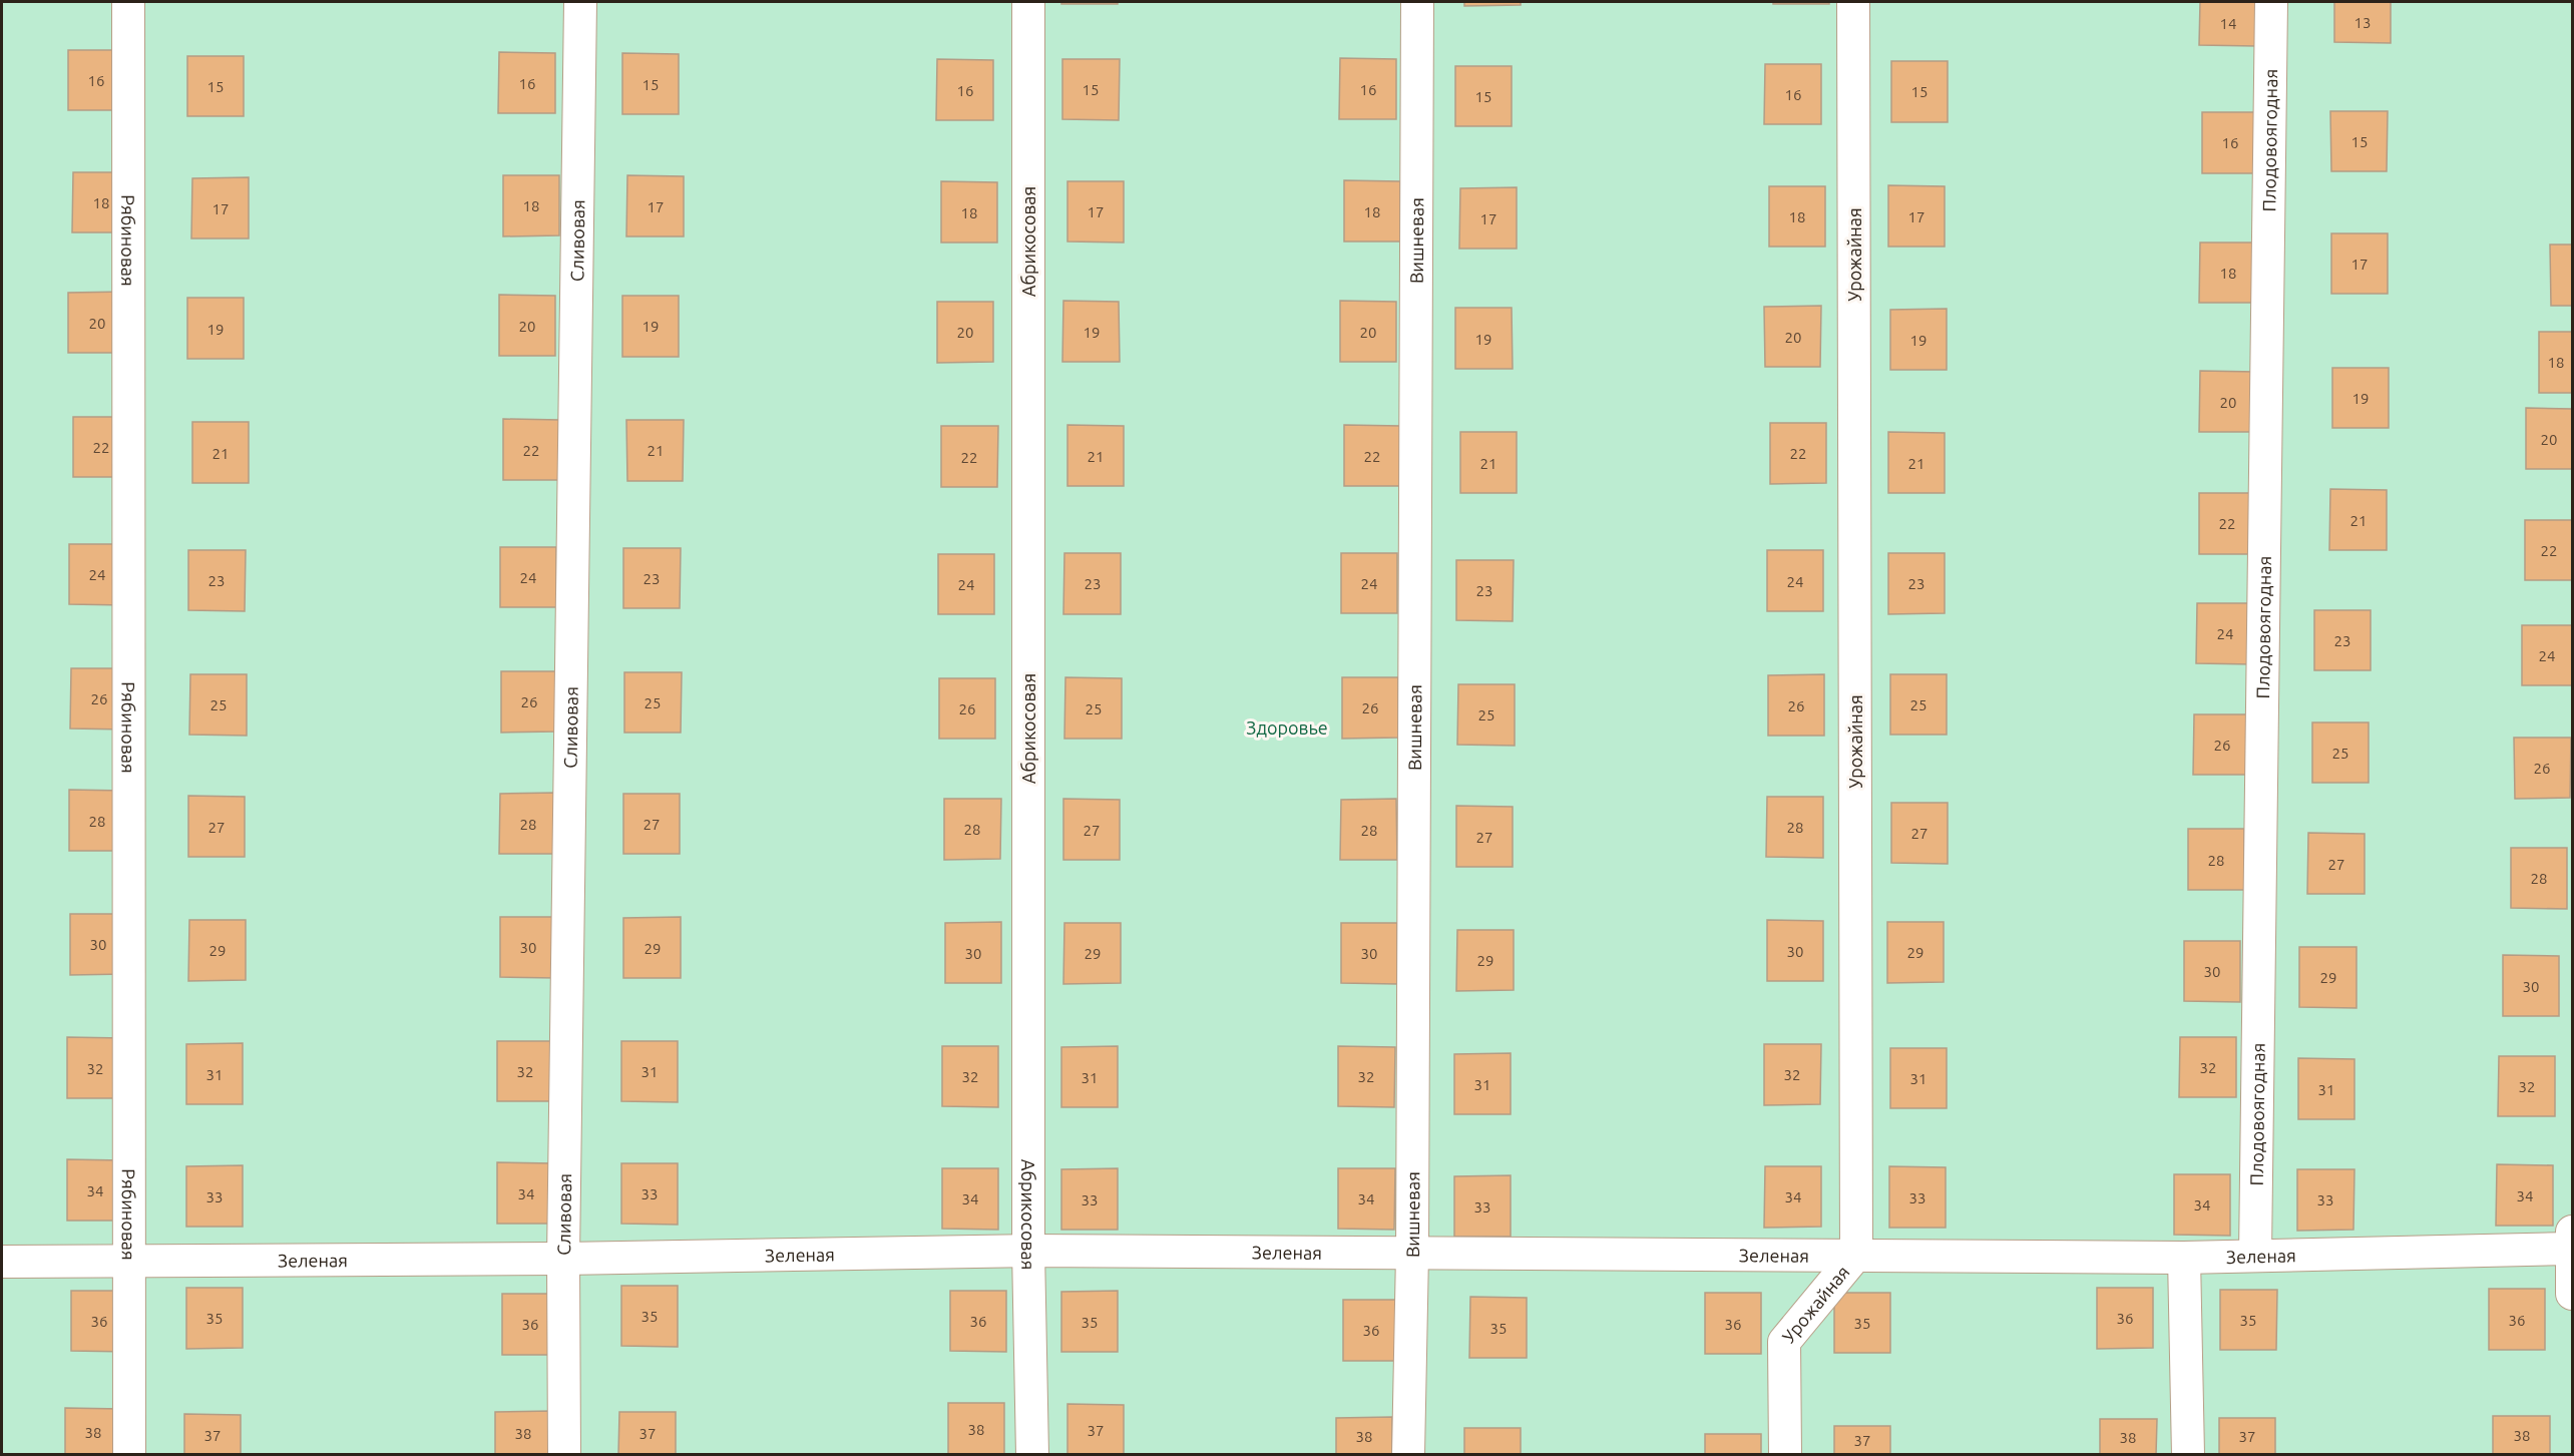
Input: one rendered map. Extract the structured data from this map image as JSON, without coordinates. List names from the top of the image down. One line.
{"streets":{"street":["Плодовоягодная","Рябиновая","Сливовая","Абрикосовая","Вишневая","Урожайная","Зеленая"]},"crossings":[["Плодовоягодная","Зеленая"],["Рябиновая","Зеленая"],["Сливовая","Зеленая"],["Абрикосовая","Зеленая"],["Вишневая","Зеленая"],["Урожайная","Зеленая"]],"parks":["Здоровье"],"house_numbers":["13","14","16","16","15","15","15","16","16","15","16","15","15","16","18","18","17","17","17","18","18","18","17","17","17","18","20","20","19","19","20","19","20","20","19","19","18","19","20","20","22","22","21","21","22","21","22","22","21","21","21","22","22","24","24","23","23","24","23","24","23","24","23","24","23","24","26","26","25","25","25","26","26","26","25","25","26","25","26","28","28","27","27","28","28","27","28","27","27","28","27","28","30","30","29","29","30","29","30","29","30","29","30","29","30","32","32","32","31","31","32","32","32","31","31","31","32","31","34","34","33","34","33","34","33","34","34","33","33","34","33","35","35","36","35","36","36","36","35","35","36","36","35","36","38","37","38","38","37","37","38","38","37","38","37"]}
